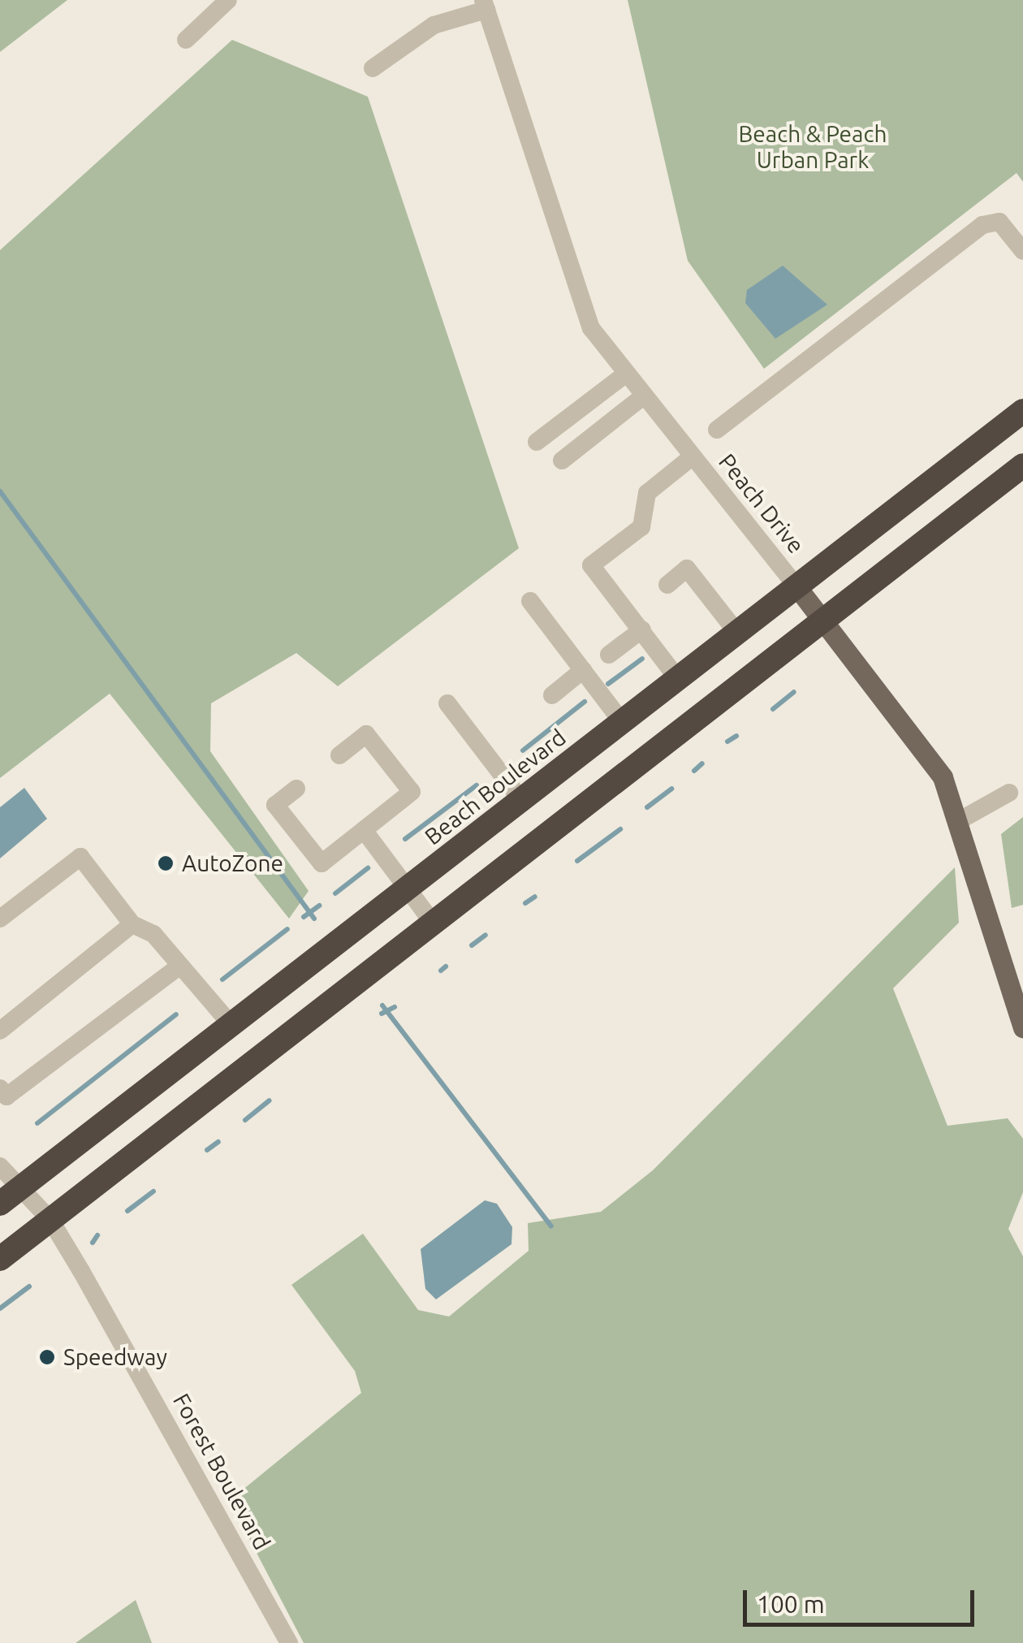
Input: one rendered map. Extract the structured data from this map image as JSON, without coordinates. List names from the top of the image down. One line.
{"streets":{"highway":["Beach Boulevard"],"main road":["Peach Drive"],"street":["Forest Boulevard"]},"crossings":[["Peach Drive","Beach Boulevard"],["Beach Boulevard","Forest Boulevard"]],"parks":["Beach & Peach Urban Park"],"places":["AutoZone","Speedway"],"scale_bar":"100 m"}
